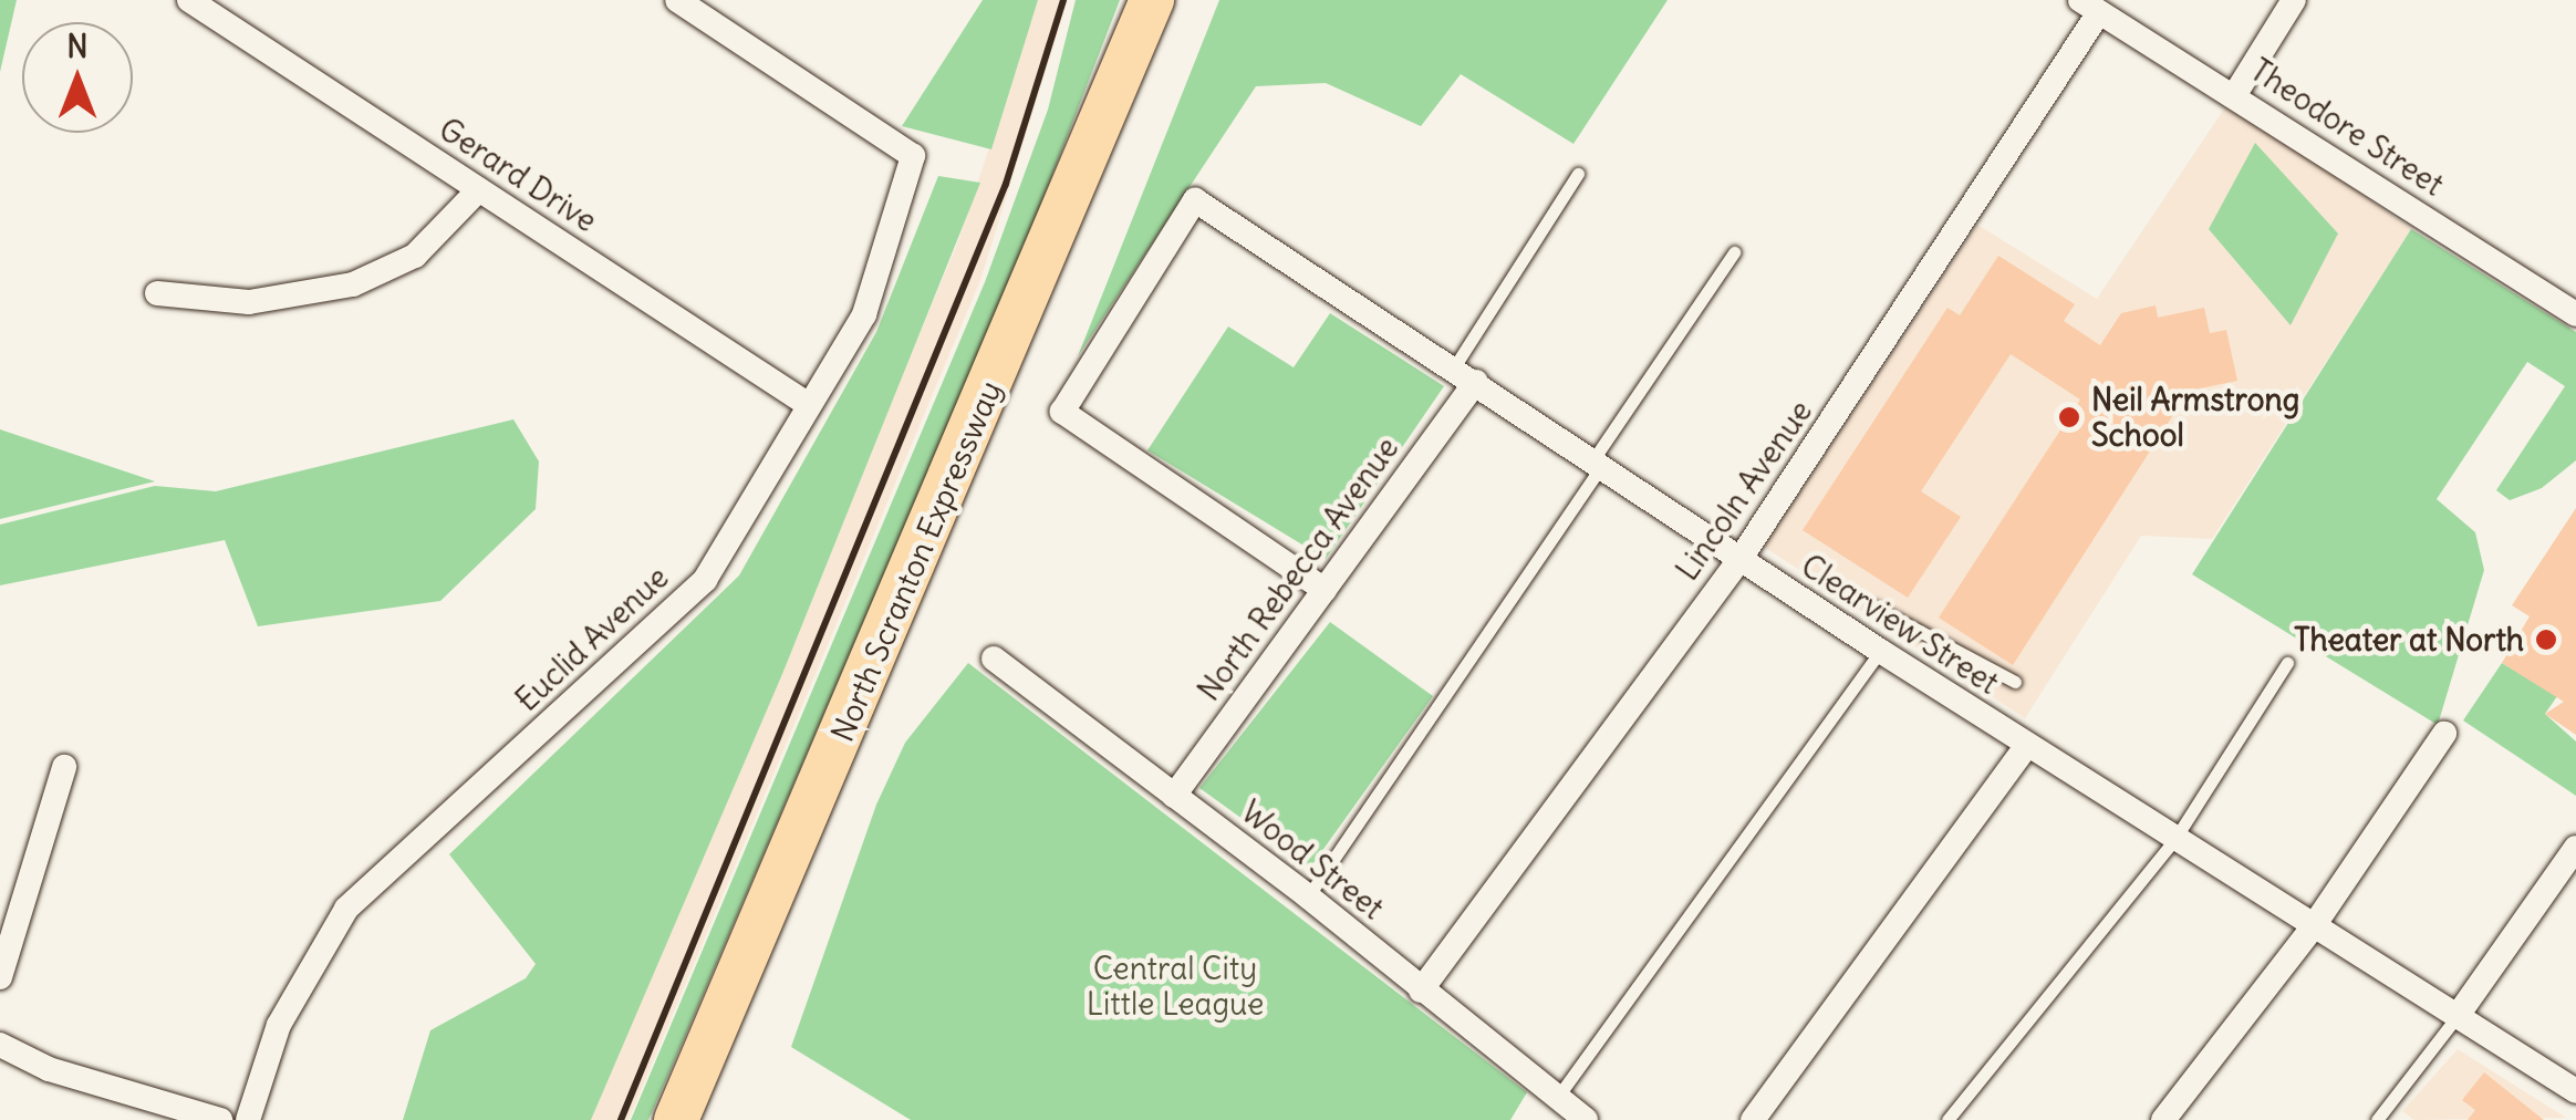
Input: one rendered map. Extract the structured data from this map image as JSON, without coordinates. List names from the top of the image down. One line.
{"streets":{"highway":["North Scranton Expressway"],"street":["Theodore Street","Gerard Drive","Lincoln Avenue","North Rebecca Avenue","Clearview Street","Euclid Avenue","Wood Street"]},"crossings":[["Theodore Street","Lincoln Avenue"],["Gerard Drive","Euclid Avenue"],["Lincoln Avenue","Clearview Street"],["Lincoln Avenue","Wood Street"],["North Rebecca Avenue","Clearview Street"],["North Rebecca Avenue","Wood Street"]],"parks":["Central City Little League"],"places":["Neil Armstrong School","Theater at North"],"north":"top"}
